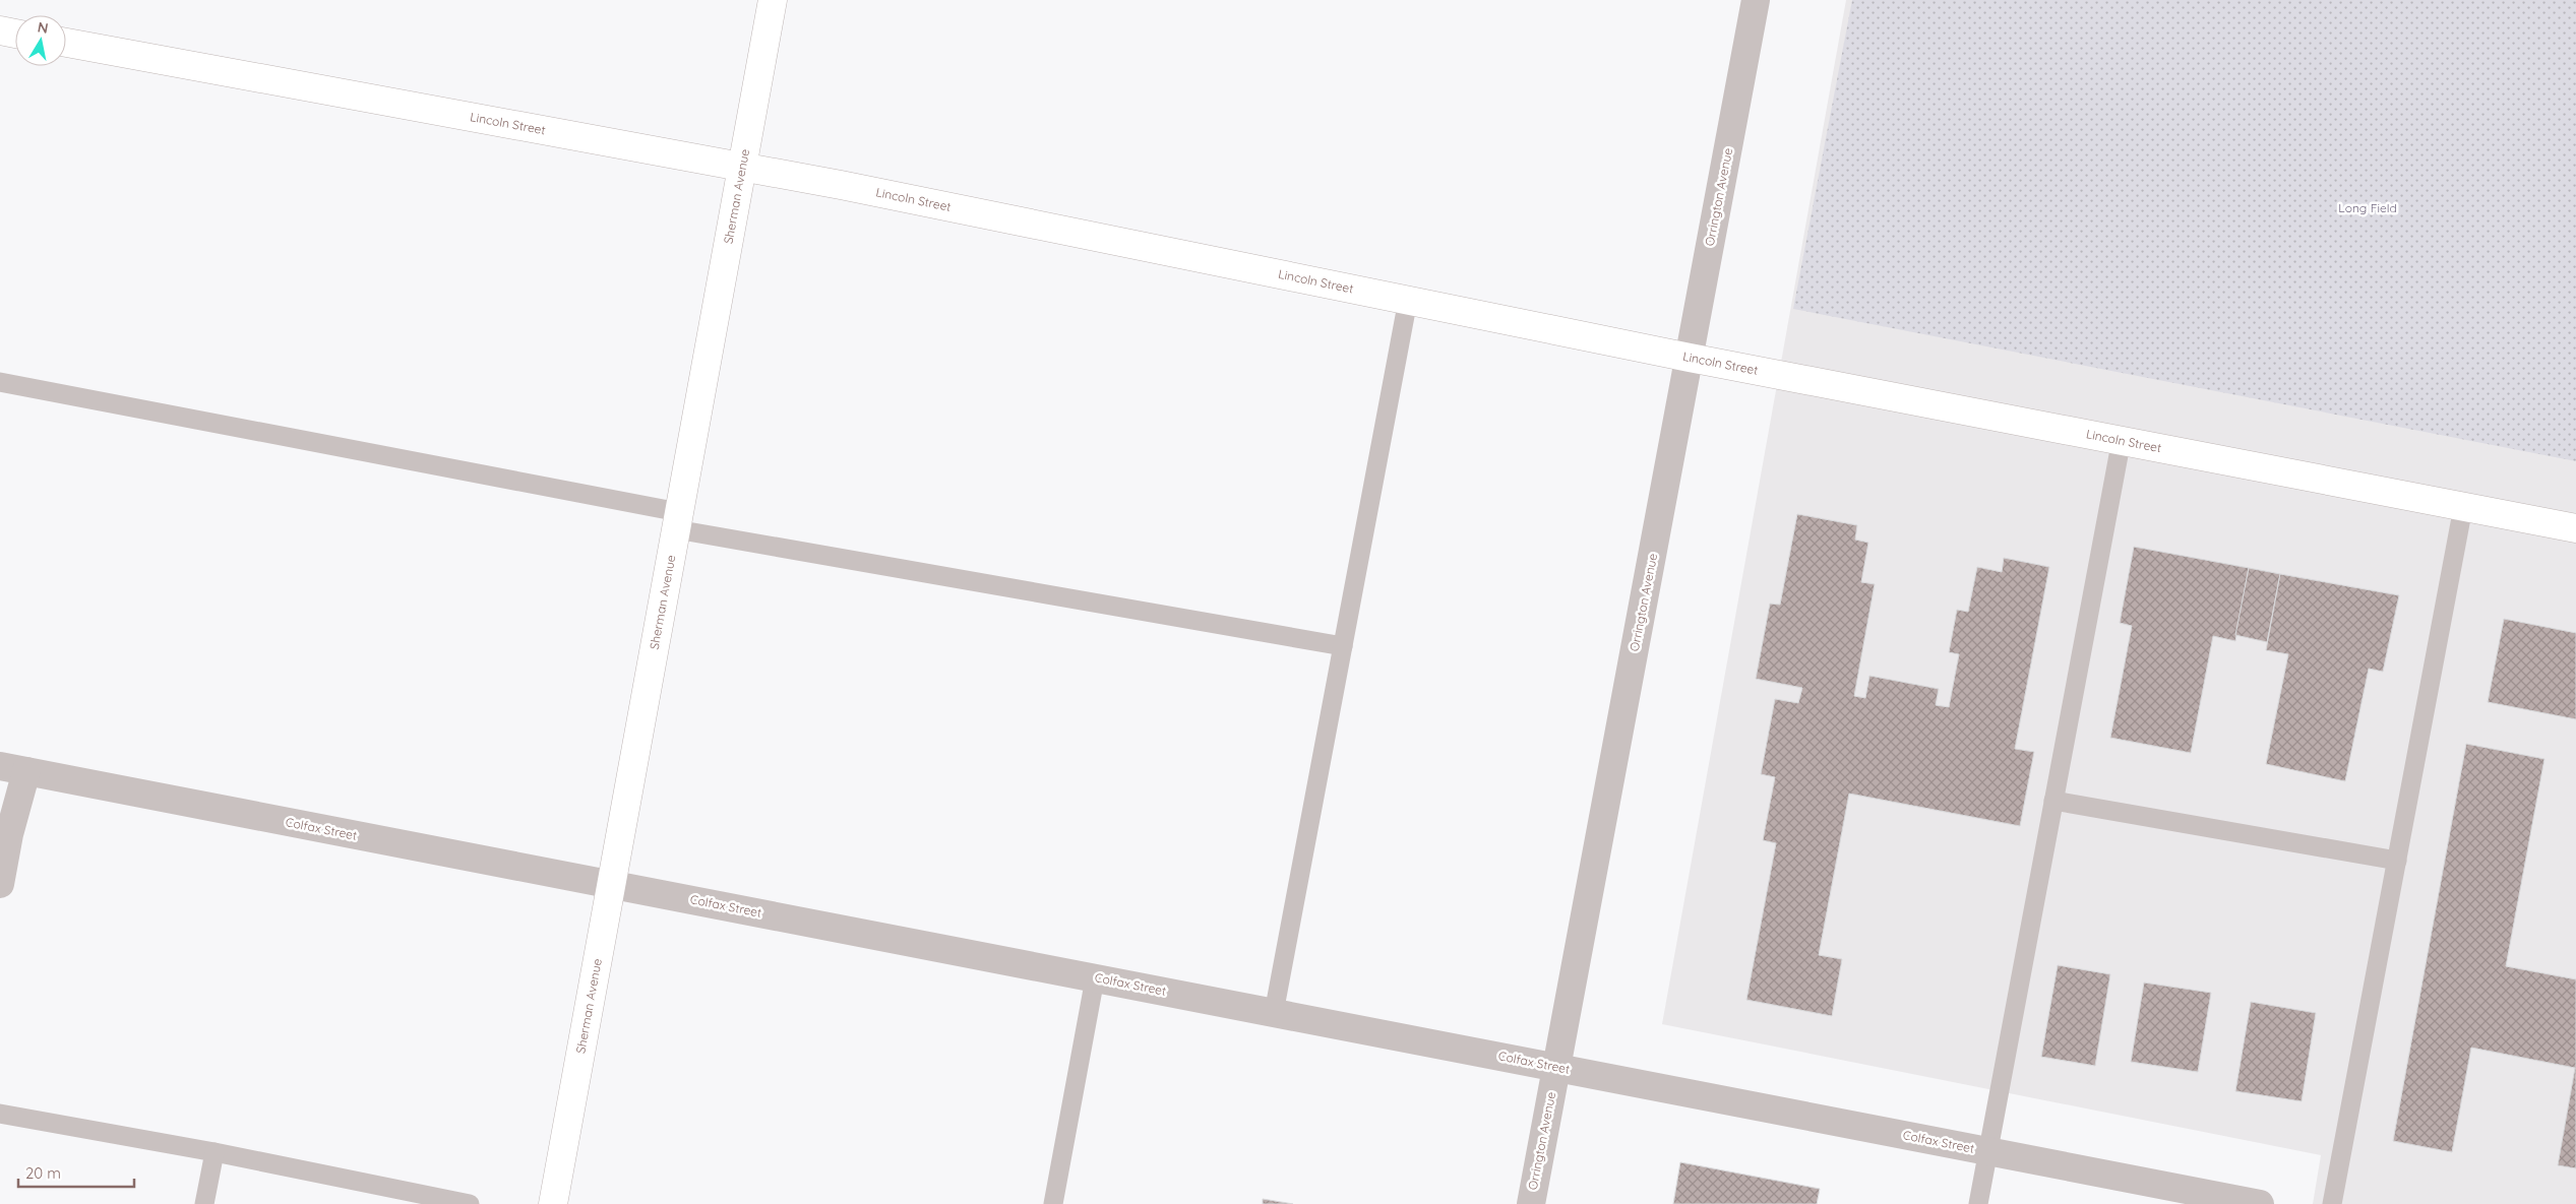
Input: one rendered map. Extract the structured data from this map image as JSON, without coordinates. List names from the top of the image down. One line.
{"streets":{"street":["Lincoln Street","Sherman Avenue","Orrington Avenue","Colfax Street"]},"crossings":[["Lincoln Street","Sherman Avenue"],["Lincoln Street","Orrington Avenue"],["Sherman Avenue","Colfax Street"],["Orrington Avenue","Colfax Street"]],"parks":["Long Field"],"scale_bar":"20 m","north":"top"}
